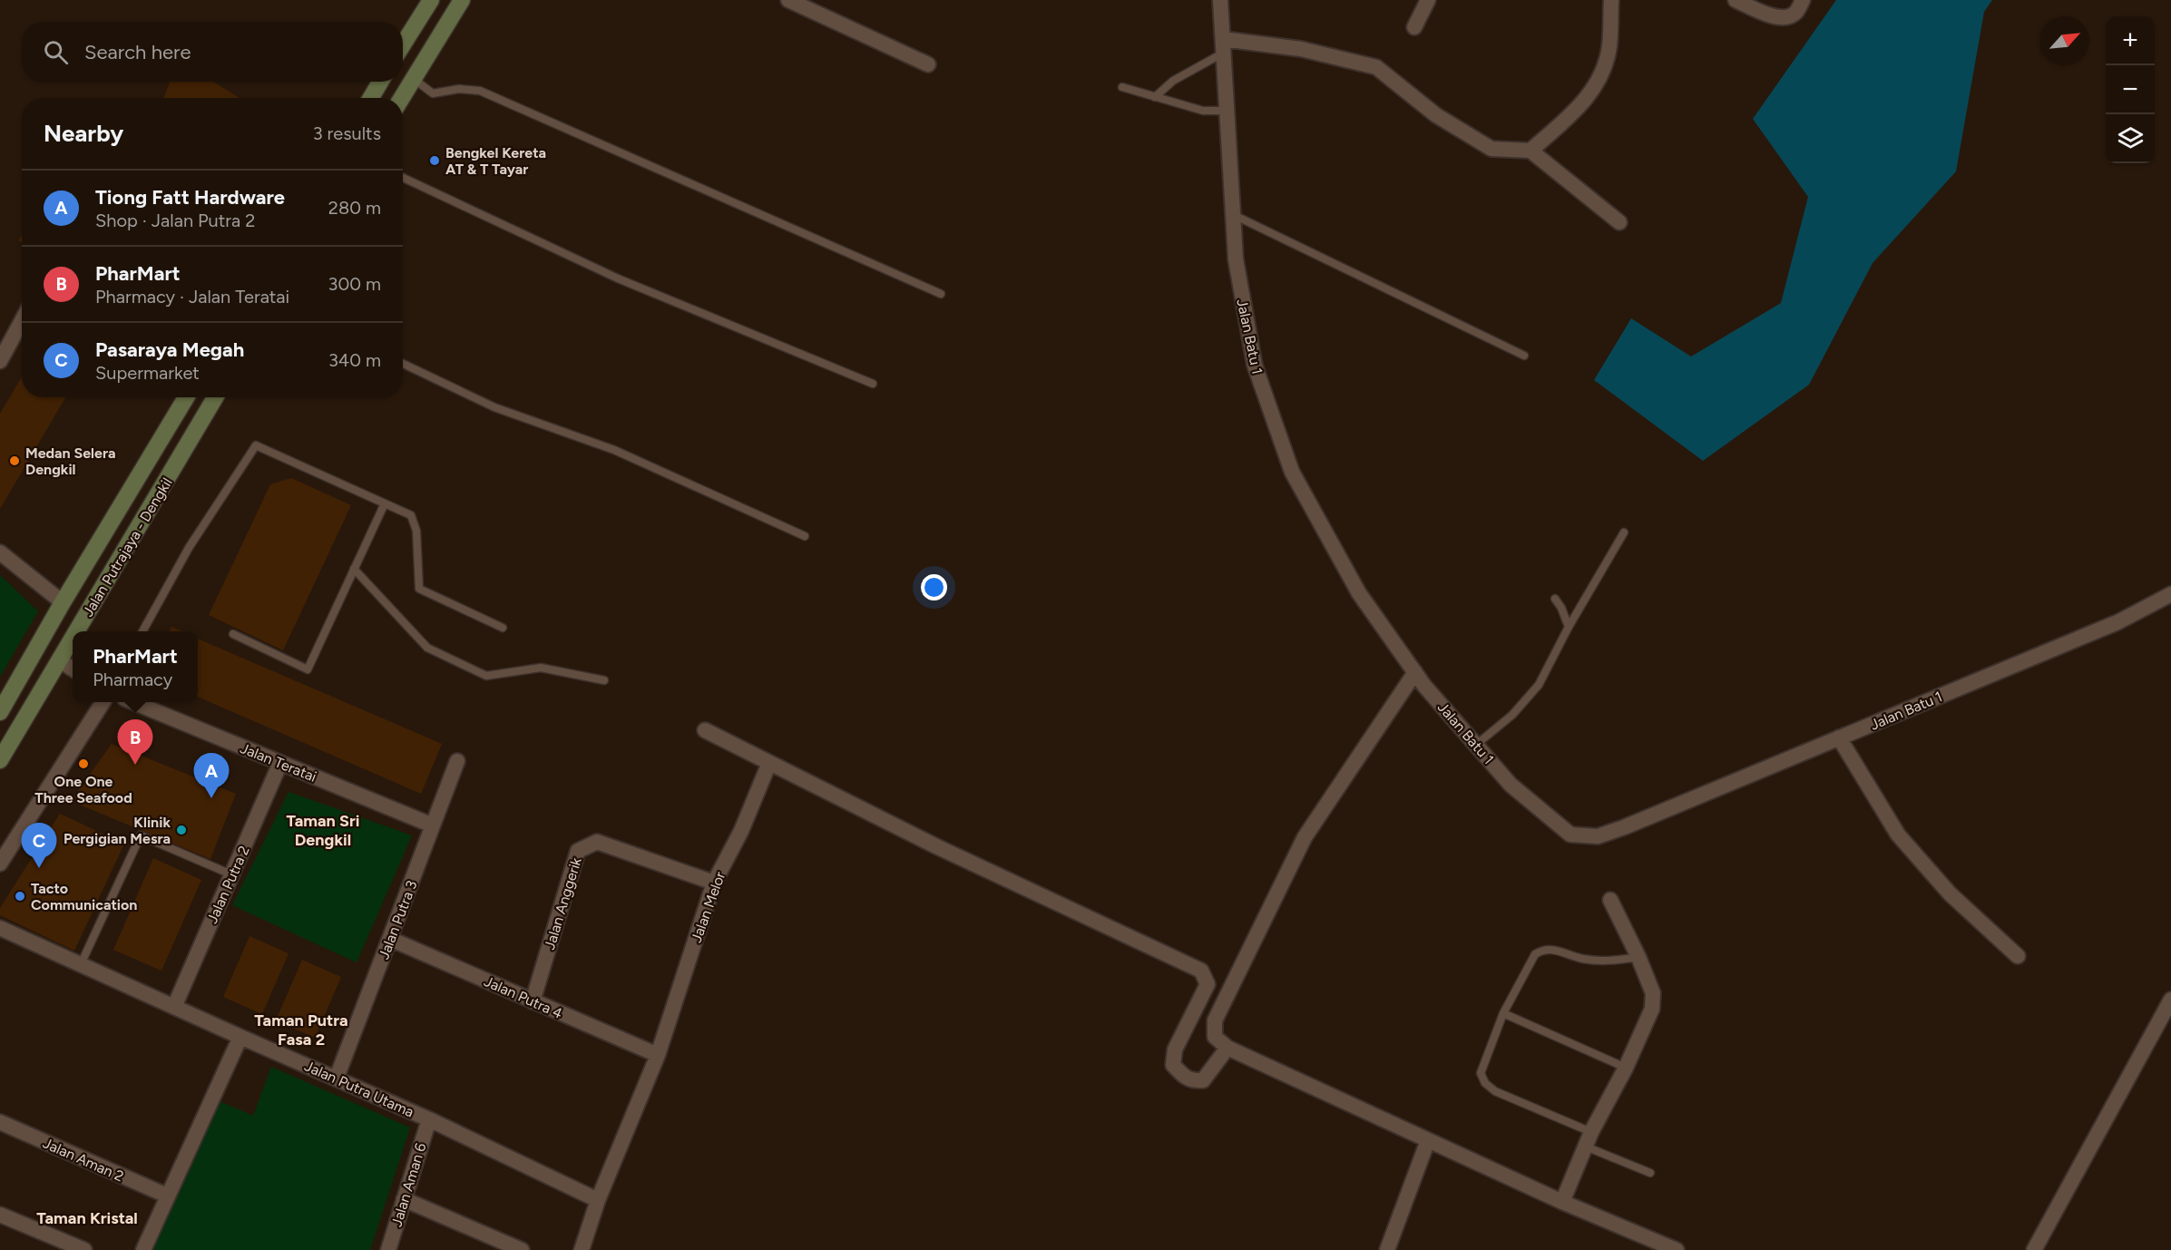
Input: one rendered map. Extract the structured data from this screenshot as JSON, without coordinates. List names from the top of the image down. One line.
{"streets":{"main road":["Jalan Putrajaya - Dengkil"],"street":["Jalan Batu 1","Jalan Teratai","Jalan Putra 2","Jalan Anggerik","Jalan Melor","Jalan Putra 3","Jalan Putra 4","Jalan Putra Utama","Jalan Aman 2","Jalan Aman 6"]},"crossings":[["Jalan Teratai","Jalan Putra 2"],["Jalan Teratai","Jalan Putra 3"],["Jalan Putra 2","Jalan Putra Utama"],["Jalan Anggerik","Jalan Melor"],["Jalan Anggerik","Jalan Putra 4"],["Jalan Melor","Jalan Putra 4"],["Jalan Melor","Jalan Putra Utama"],["Jalan Putra 3","Jalan Putra 4"],["Jalan Putra 3","Jalan Putra Utama"],["Jalan Putra Utama","Jalan Aman 6"]],"districts":["Taman Sri Dengkil","Taman Putra Fasa 2","Taman Kristal"],"places":["Bengkel Kereta AT & T Tayar","Medan Selera Dengkil","One One Three Seafood","Klinik Pergigian Mesra","Tacto Communication"],"north":"top right","page":{"map_buttons":["+","−"],"search":"Search here","heading":["Nearby","3 results"],"list":[{"mark":"A","name":"Tiong Fatt Hardware","note":"Shop · Jalan Putra 2","value":"280 m"},{"mark":"B","name":"PharMart","note":"Pharmacy · Jalan Teratai","value":"300 m"},{"mark":"C","name":"Pasaraya Megah","note":"Supermarket","value":"340 m"}],"popup":["PharMart","Pharmacy"],"pins":["B","A","C"]}}
